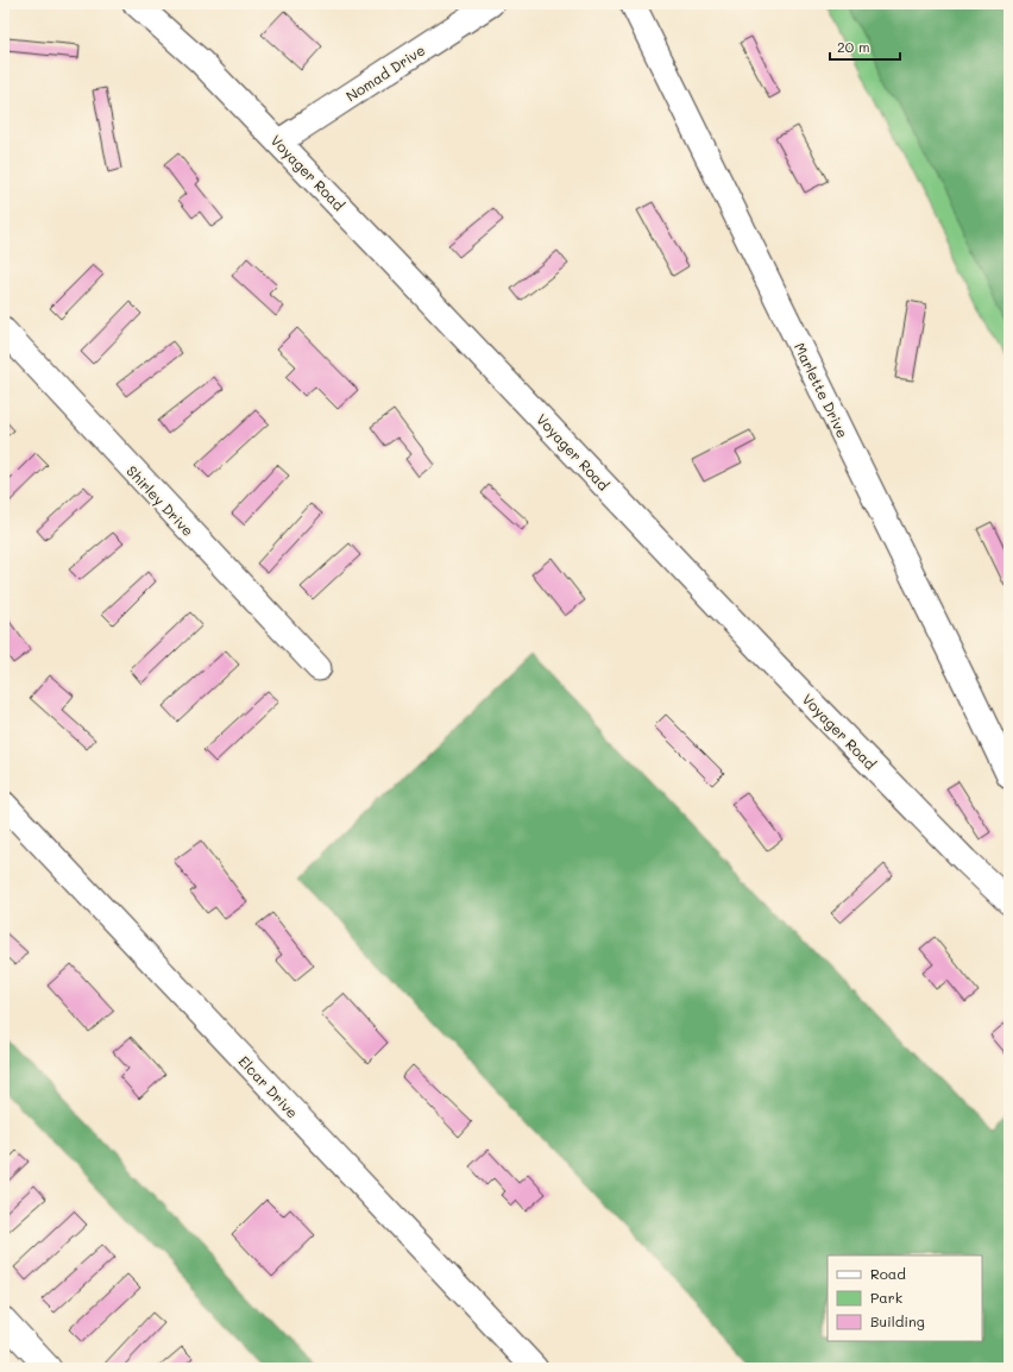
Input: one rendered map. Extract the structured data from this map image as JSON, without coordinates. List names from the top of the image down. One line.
{"streets":{"street":["Nomad Drive","Voyager Road","Marlette Drive","Shirley Drive","Elcar Drive"]},"crossings":[["Nomad Drive","Voyager Road"]],"legend":["Road","Park","Building"],"scale_bar":"20 m"}
